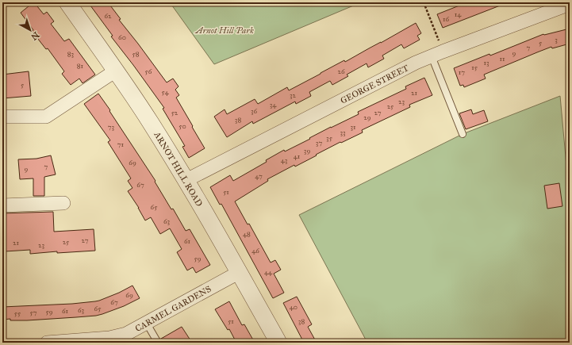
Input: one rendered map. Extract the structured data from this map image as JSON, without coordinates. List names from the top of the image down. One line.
{"streets":{"street":["GEORGE STREET","ARNOT HILL ROAD","CARMEL GARDENS"]},"crossings":[["GEORGE STREET","ARNOT HILL ROAD"],["ARNOT HILL ROAD","CARMEL GARDENS"]],"parks":["Arnot Hill Park"],"house_numbers":["14","62","16","60","3","5","7","9","83","58","11","13","81","15","56","26","17","5","54","21","32","23","34","25","36","52","27","29","38","50","73","31","33","35","37","71","39","41","43","69","7","9","47","67","51","65","63","48","27","61","25","21","23","46","59","44","69","67","40","65","63","61","59","57","55","51","38"],"north":"bottom right"}
